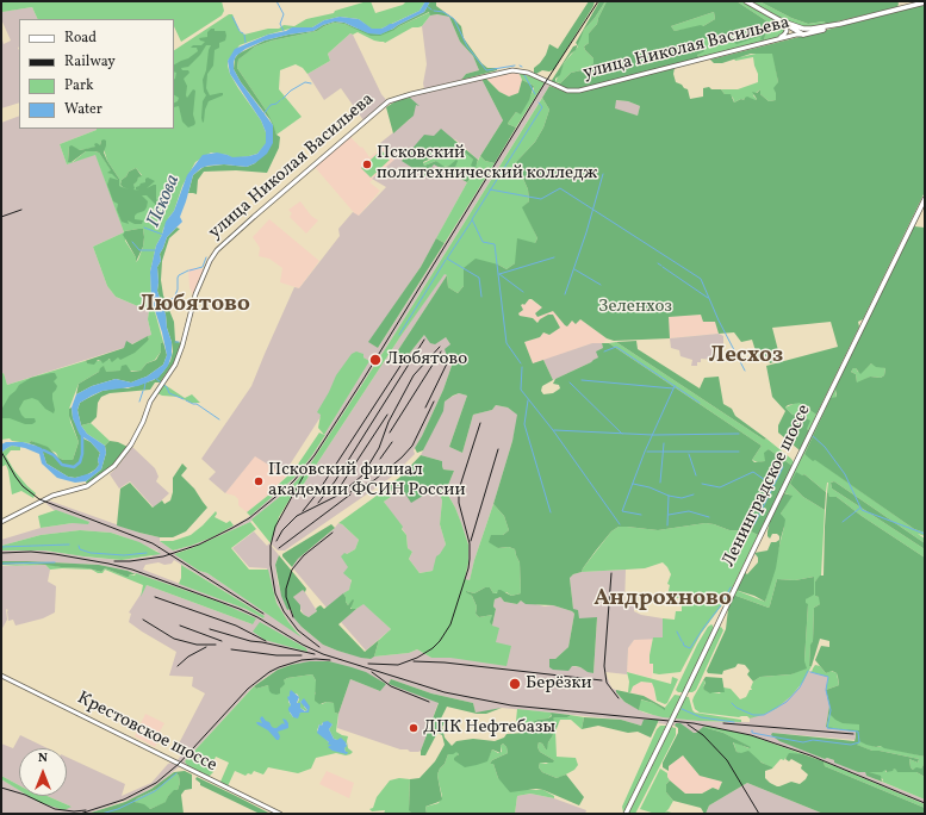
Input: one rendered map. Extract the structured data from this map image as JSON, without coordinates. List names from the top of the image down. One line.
{"streets":{"highway":["улица Николая Васильева","Ленинградское шоссе"],"main road":["Крестовское шоссе"]},"districts":["Любятово","Лесхоз","Андрохново"],"water":["Пскова"],"parks":["Зеленхоз"],"places":["Псковский политехнический колледж","Любятово","Псковский филиал академии ФСИН России","Берёзки","ДПК Нефтебазы"],"legend":["Road","Railway","Park","Water"],"north":"top"}
